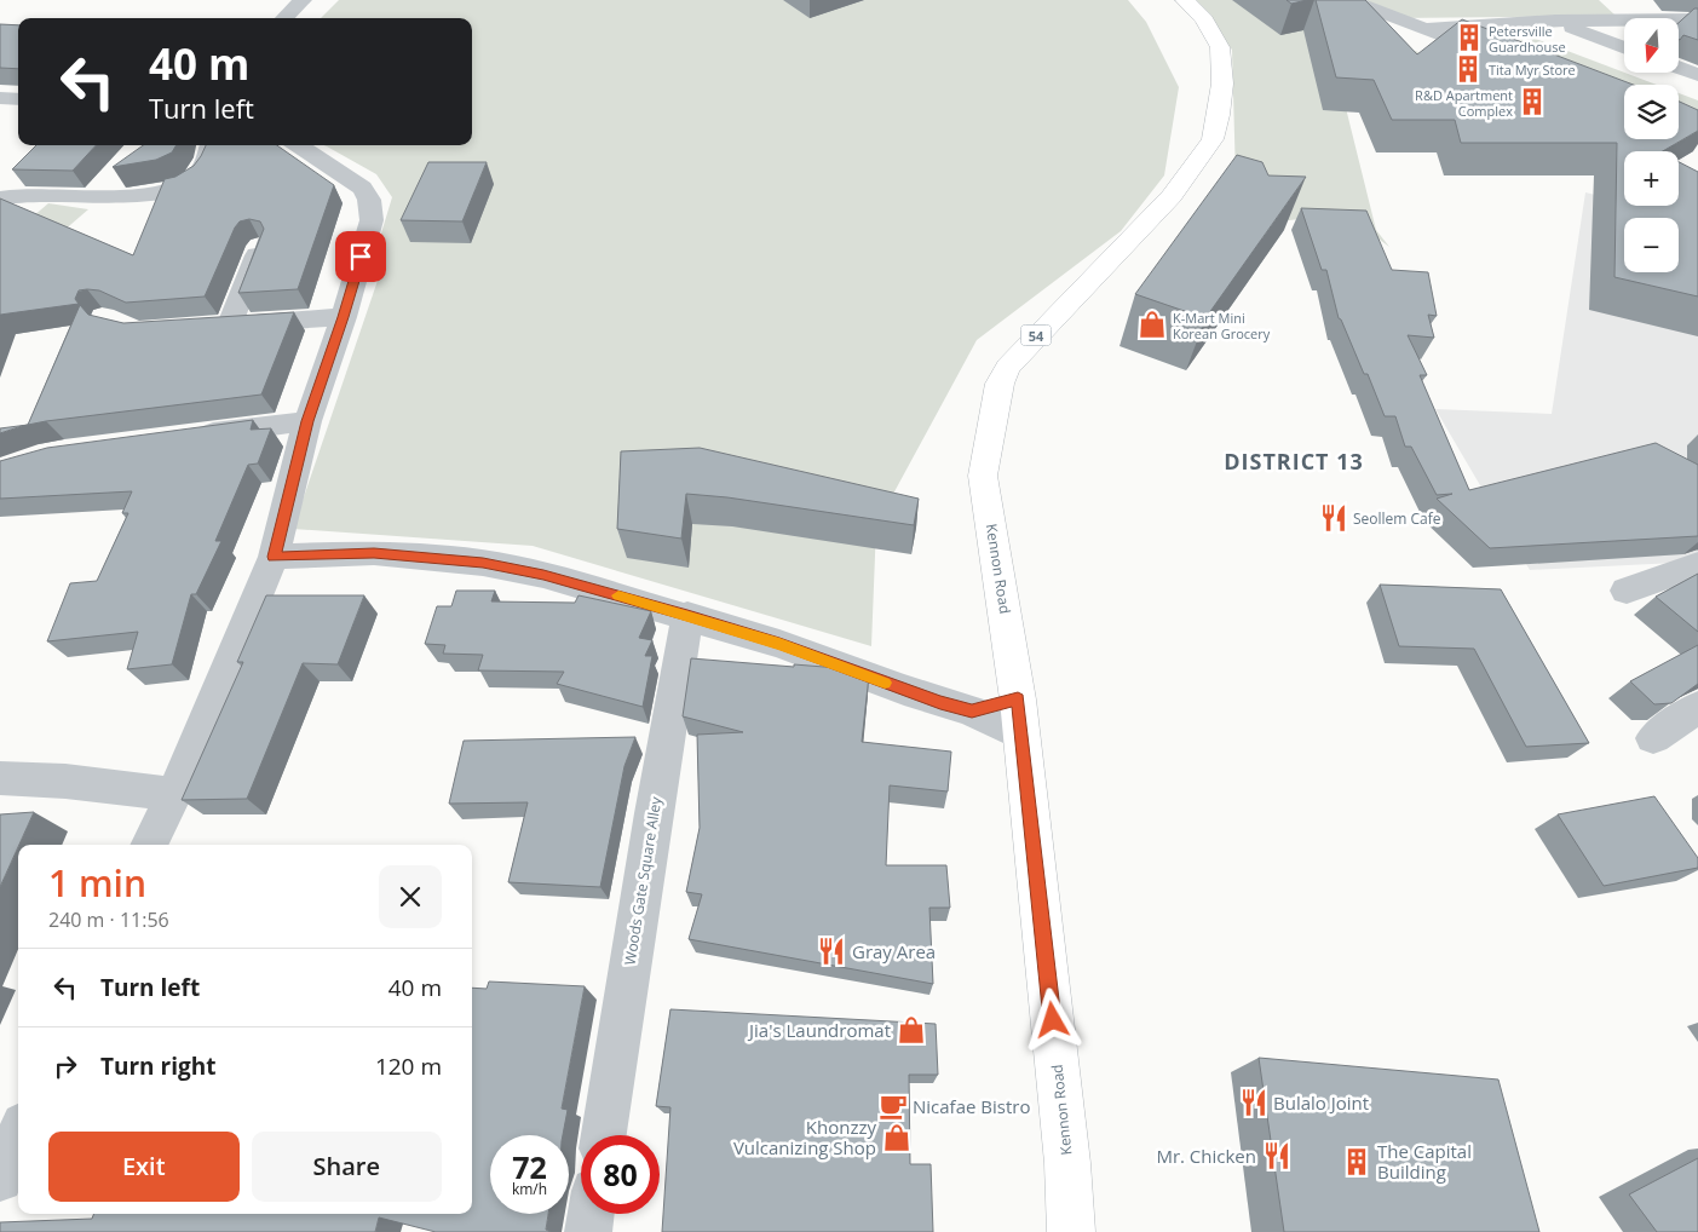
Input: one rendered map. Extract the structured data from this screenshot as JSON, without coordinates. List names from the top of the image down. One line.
{"streets":{"highway":["54","Kennon Road"],"street":["Woods Gate Square Alley"]},"districts":["DISTRICT 13"],"places":{"building":["Petersville Guardhouse","Tita Myr Store","R&D Apartment Complex","The Capital Building"],"shop":["K-Mart Mini Korean Grocery","Jia's Laundromat","Khonzzy Vulcanizing Shop"],"restaurant":["Seollem Cafe","Gray Area","Bulalo Joint","Mr. Chicken"],"cafe":["Nicafae Bistro"]},"north":"bottom","page":{"map_buttons":["+","−"],"turn":["40 m","Turn left"],"heading":["1 min","240 m · 11:56"],"list":[{"name":"Turn left","value":"40 m"},{"name":"Turn right","value":"120 m"}],"buttons":["Exit","Share"],"speed":"72 km/h","limit":"80"}}
